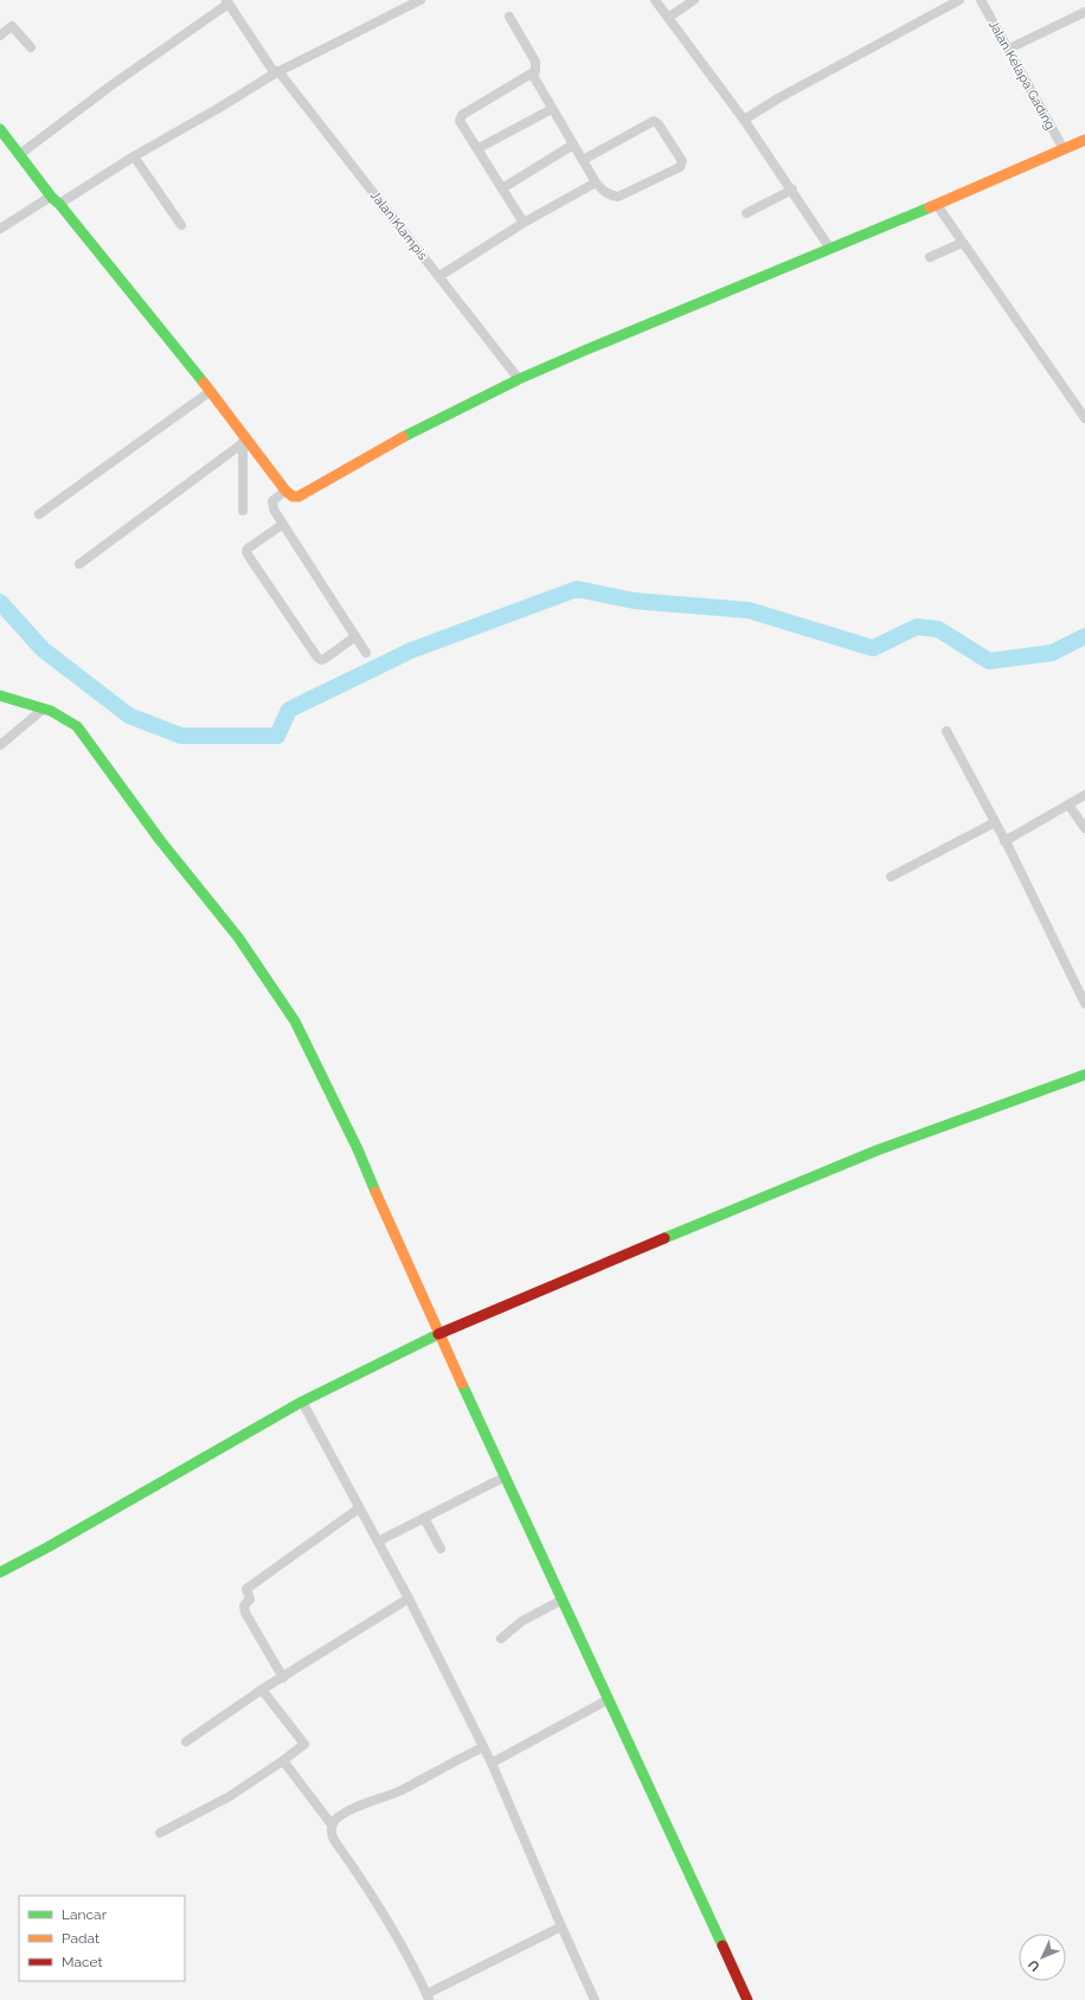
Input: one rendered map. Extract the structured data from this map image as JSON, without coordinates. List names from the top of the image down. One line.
{"streets":{"street":["Jalan Kelapa Gading","Jalan Klampis"]},"legend":["Lancar","Padat","Macet"],"north":"bottom left"}
